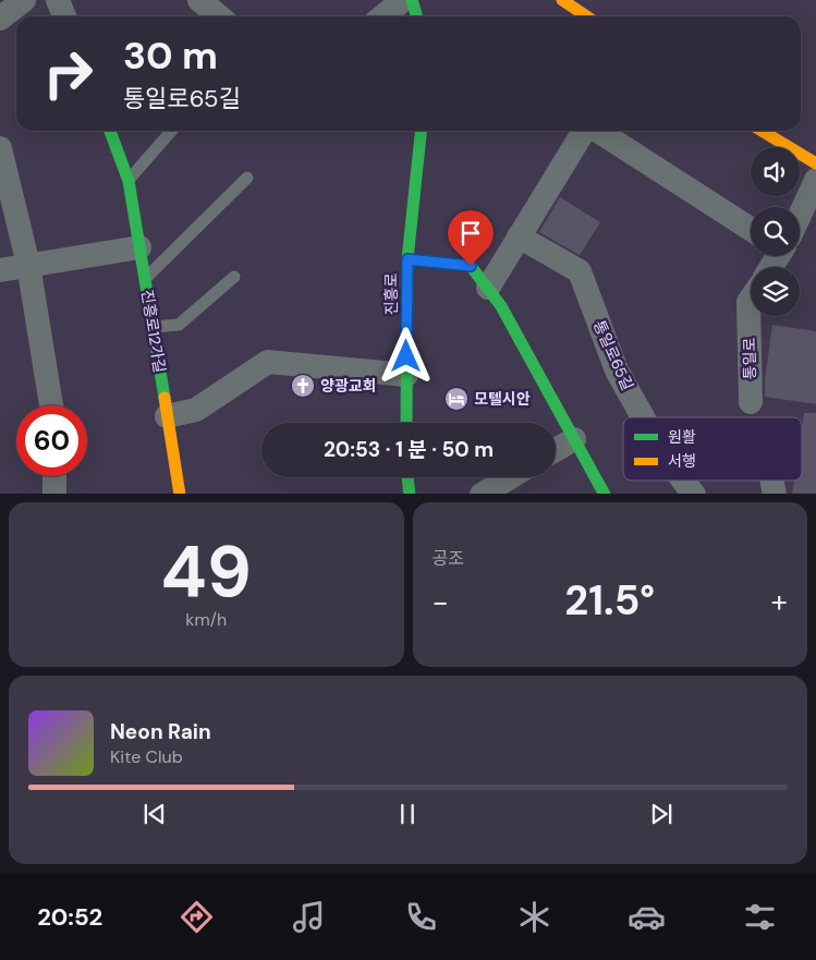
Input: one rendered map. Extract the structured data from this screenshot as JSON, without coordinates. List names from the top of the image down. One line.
{"streets":{"street":["진흥로","진흥로12가길","통일로65길","통일로"]},"places":{"church":["양광교회"],"hotel":["모텔시안"]},"legend":["원활","서행"],"page":{"turn":["30 m","통일로65길"],"limit":"60","trip":"20:53 · 1 분 · 50 m","tile":[["49","km/h"],"공조"],"heat":["−","21.5°","+"],"song":["Neon Rain","Kite Club"],"tabs":"20:52"}}
